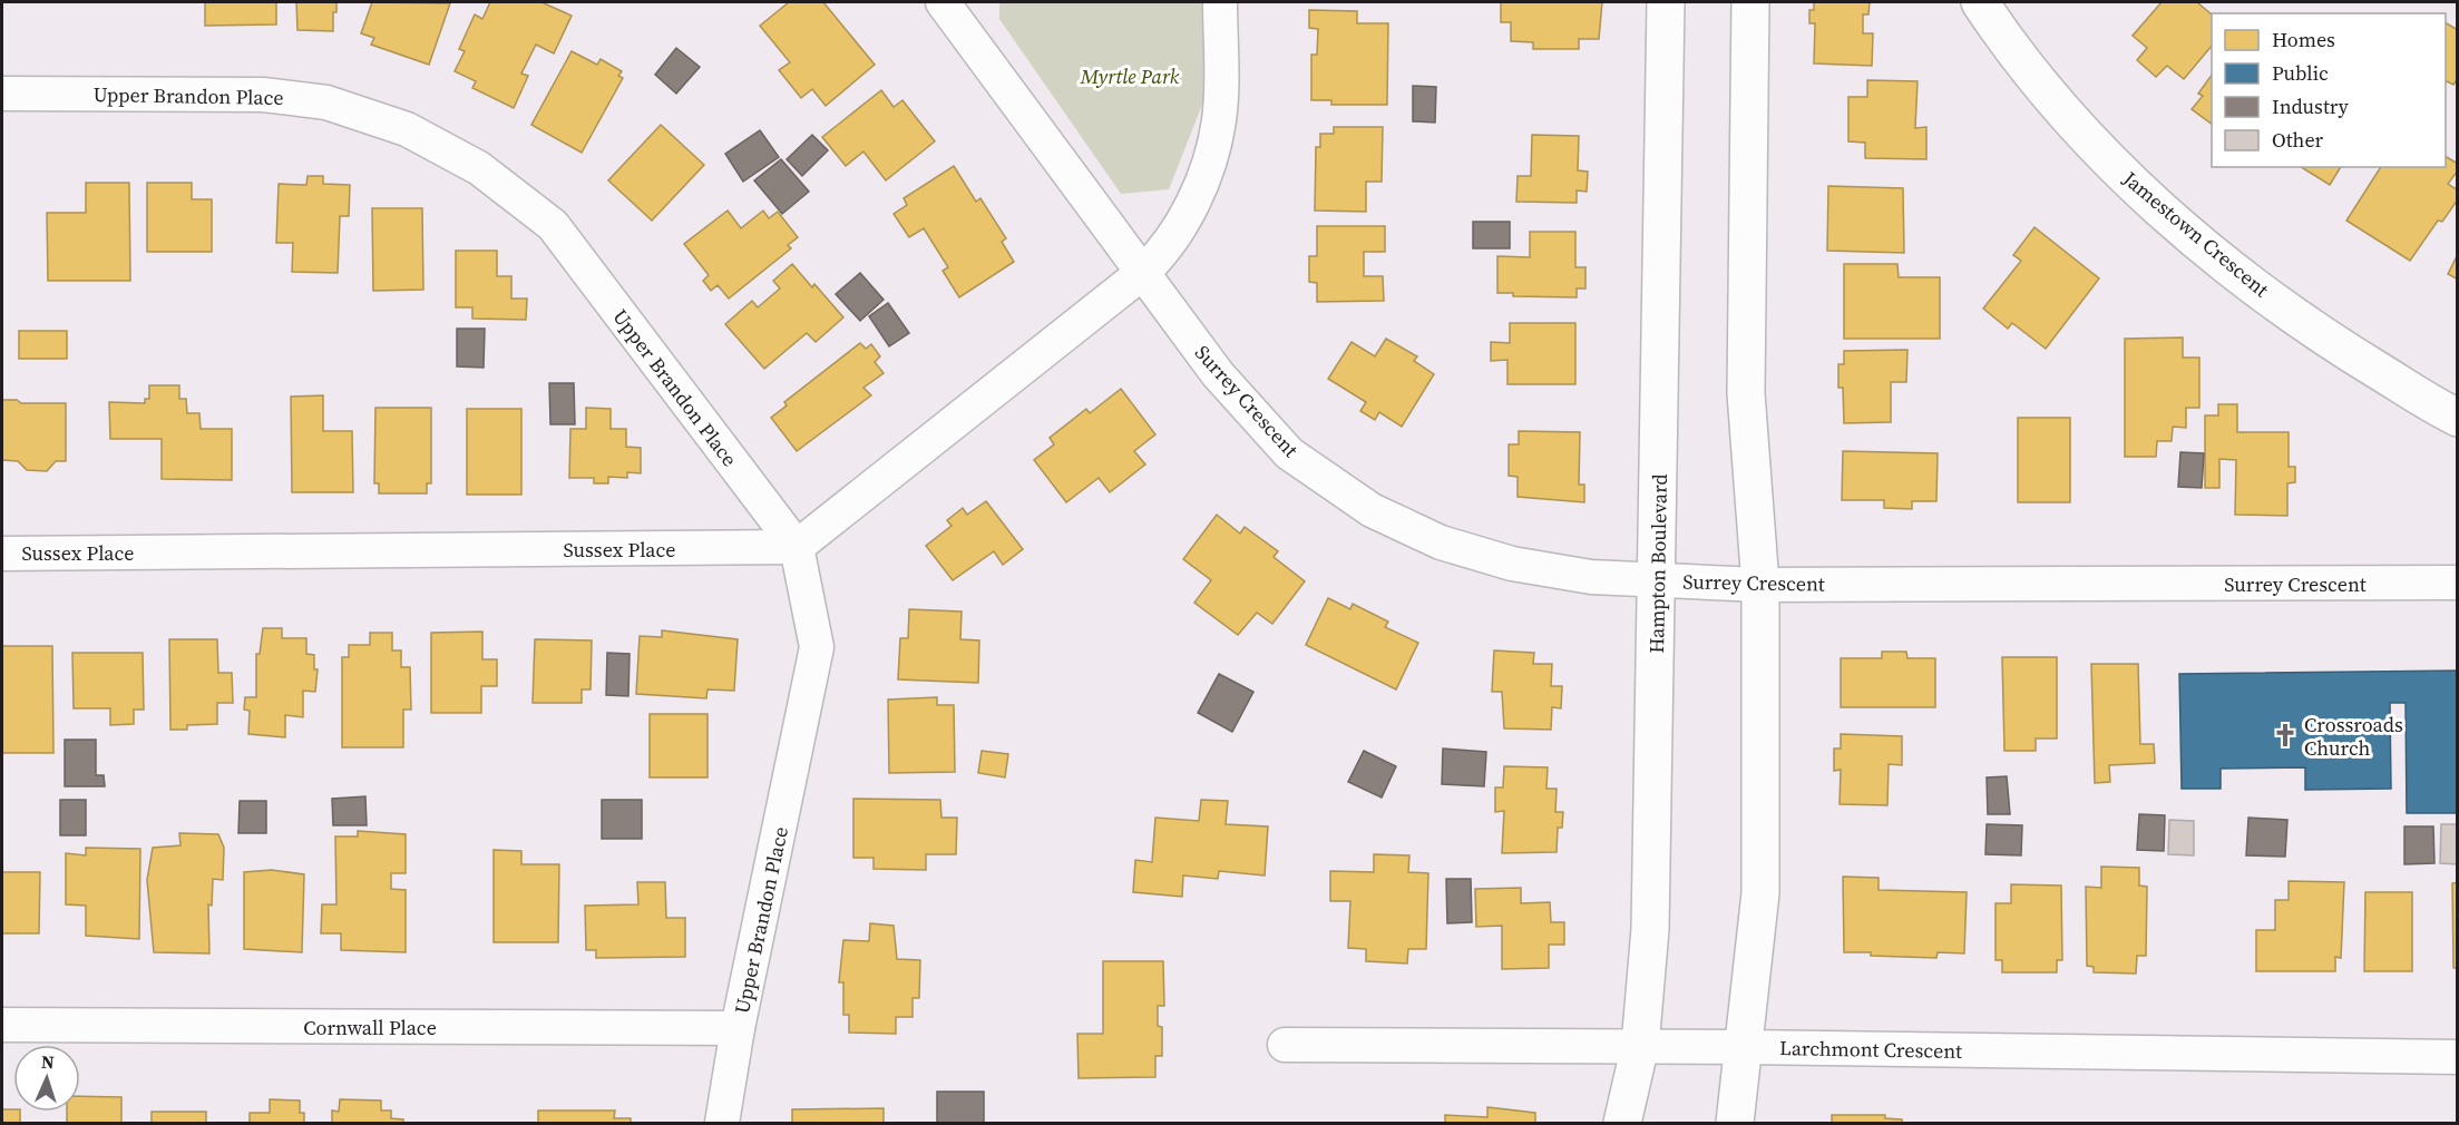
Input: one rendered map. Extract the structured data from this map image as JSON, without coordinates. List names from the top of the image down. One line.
{"streets":{"main road":["Jamestown Crescent","Hampton Boulevard"],"street":["Upper Brandon Place","Surrey Crescent","Sussex Place","Cornwall Place","Larchmont Crescent"]},"crossings":[["Upper Brandon Place","Sussex Place"],["Upper Brandon Place","Cornwall Place"],["Surrey Crescent","Hampton Boulevard"],["Hampton Boulevard","Larchmont Crescent"]],"parks":["Myrtle Park"],"places":{"church":["Crossroads Church"]},"legend":["Homes","Public","Industry","Other"],"north":"top"}
